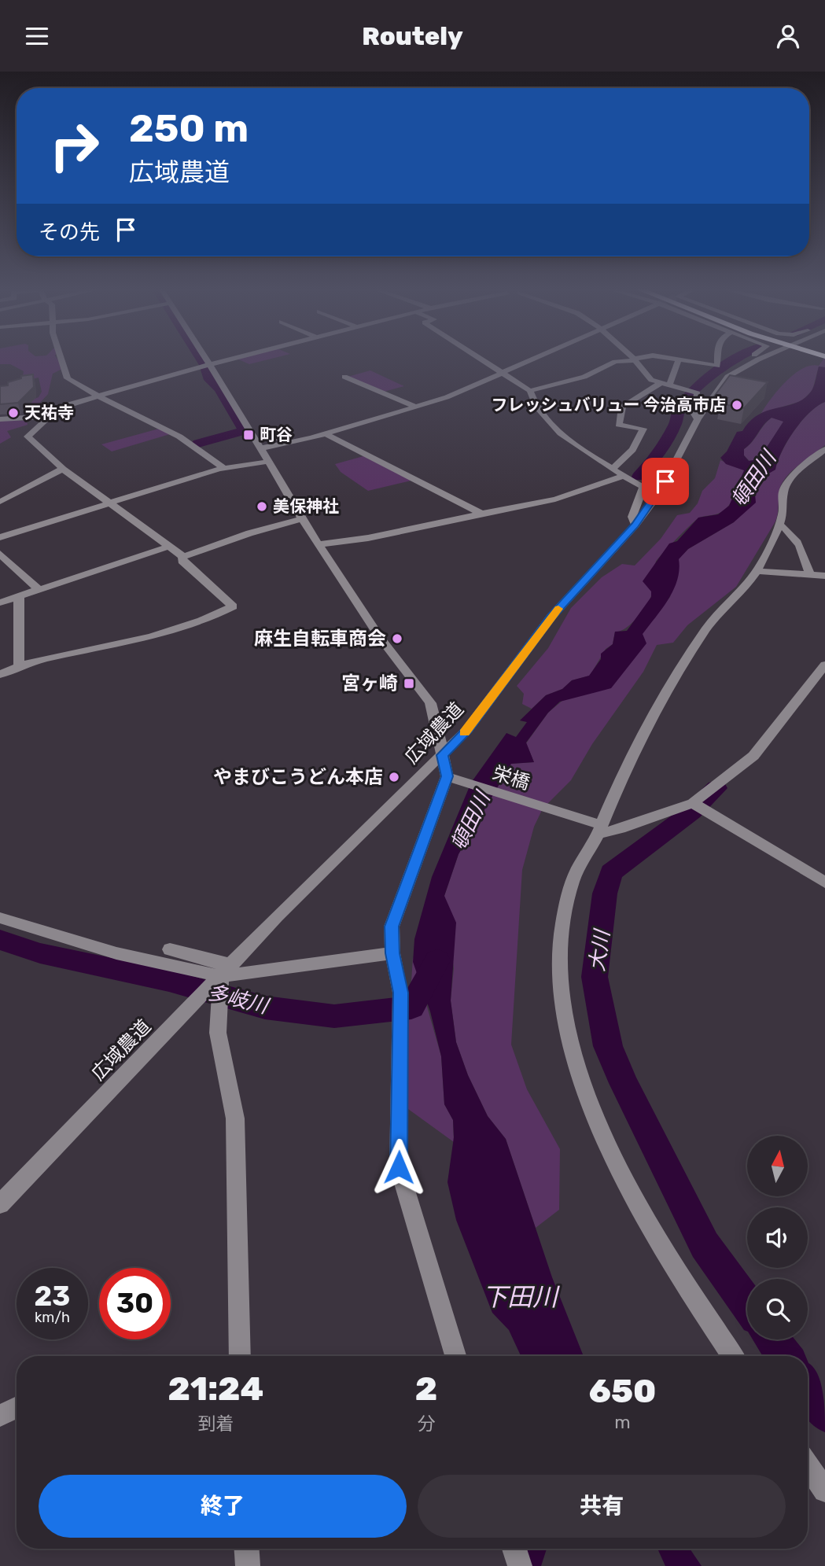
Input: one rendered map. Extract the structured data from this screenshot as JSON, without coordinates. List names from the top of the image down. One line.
{"streets":{"street":["広域農道","栄橋"]},"water":["頓田川","大川","多岐川","下田川"],"places":{"other":["フレッシュバリュー 今治高市店","天祐寺","美保神社","麻生自転車商会","やまびこうどん本店"],"transit":["町谷","宮ヶ崎"]},"north":"top","page":{"header":"Routely","turn":["250 m","広域農道"],"then":"その先","speed":"23 km/h","limit":"30","eta":["21:24","到着","2","分","650","m"],"buttons":["終了","共有"]}}
